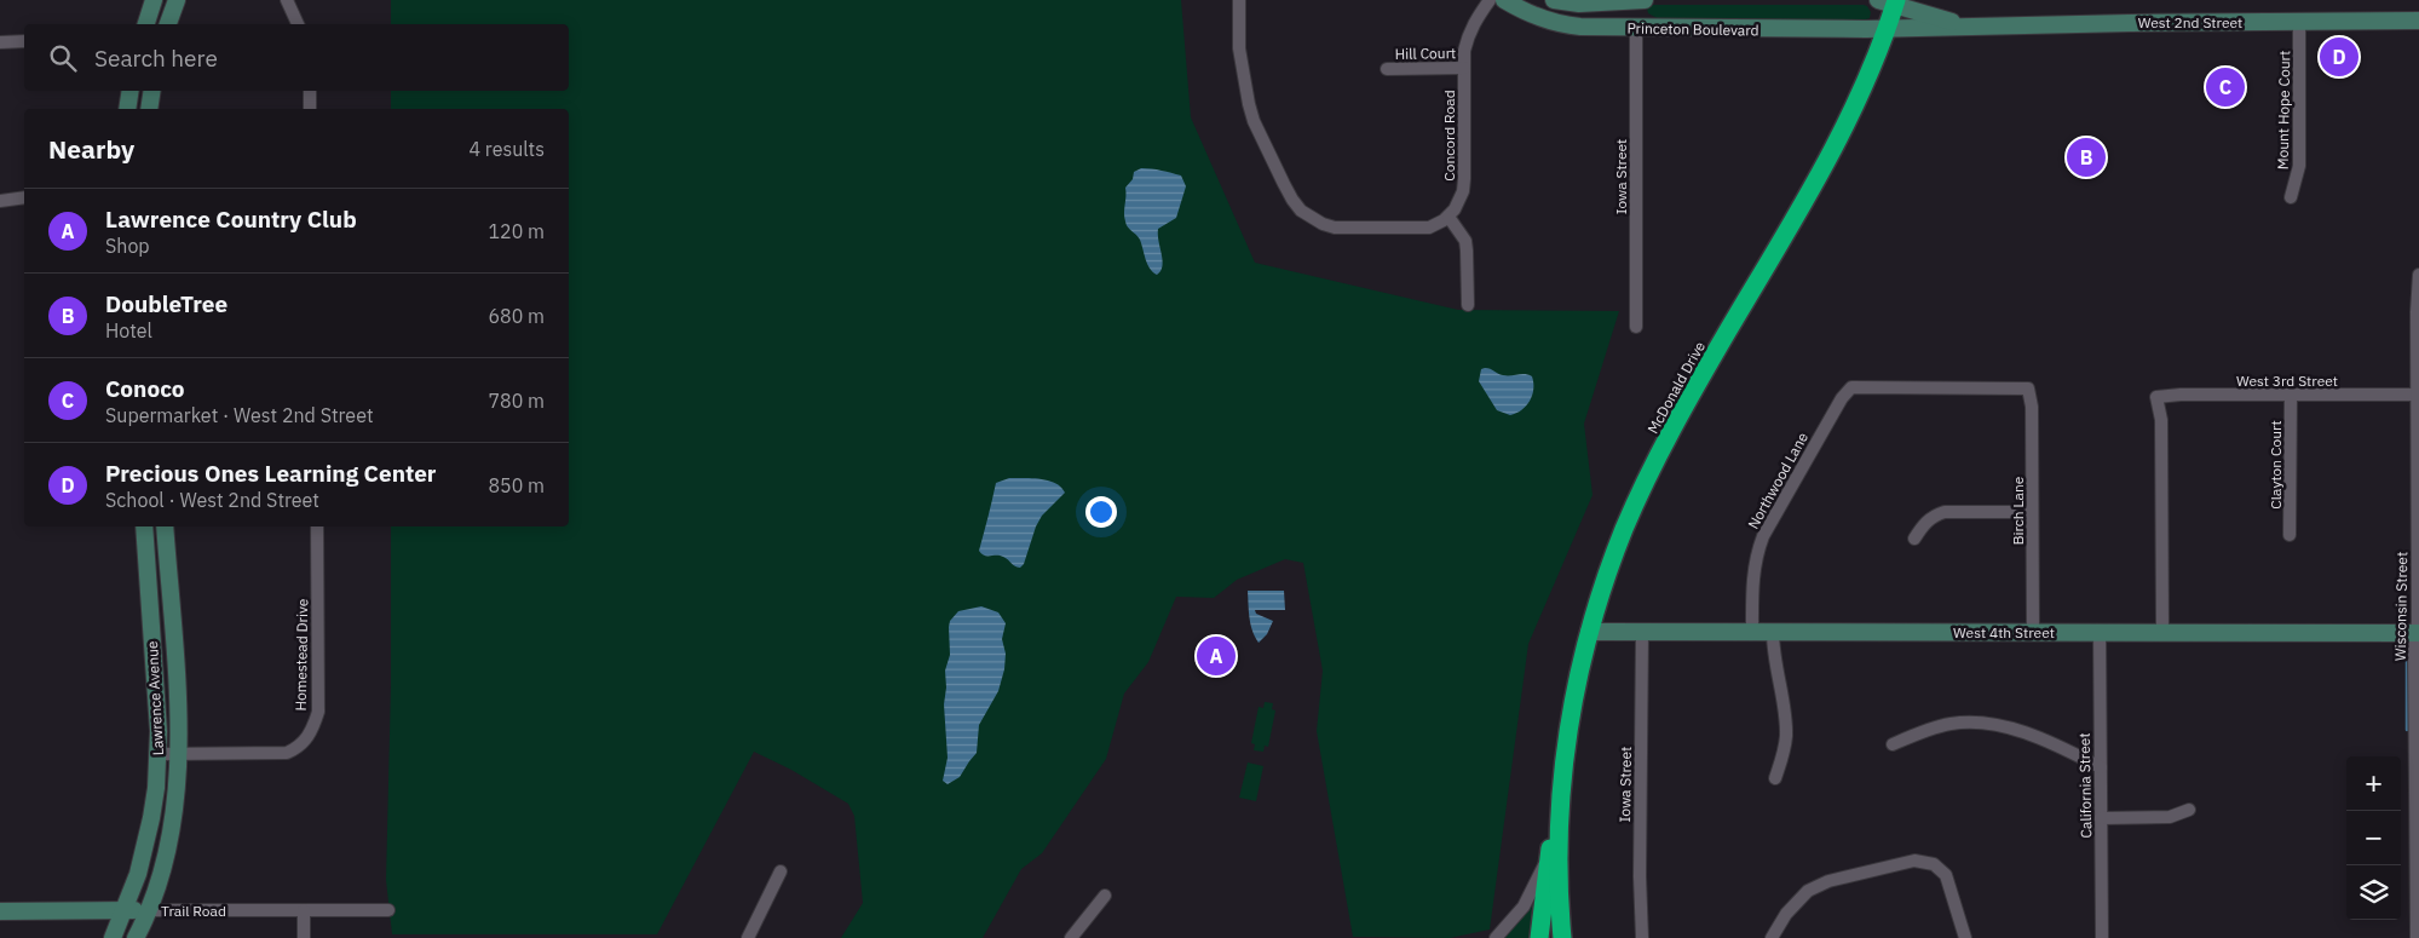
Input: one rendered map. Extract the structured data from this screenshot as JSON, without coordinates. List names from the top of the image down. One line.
{"streets":{"highway":["McDonald Drive"],"street":["West 2nd Street","Princeton Boulevard","Hill Court","Mount Hope Court","Concord Road","Iowa Street","West 3rd Street","Clayton Court","Northwood Lane","Birch Lane","Wisconsin Street","West 4th Street","Homestead Drive","Lawrence Avenue","California Street","Trail Road"]},"crossings":[["West 2nd Street","Princeton Boulevard"],["West 2nd Street","Mount Hope Court"],["West 2nd Street","McDonald Drive"],["Princeton Boulevard","Iowa Street"],["Princeton Boulevard","McDonald Drive"],["Hill Court","Concord Road"],["Iowa Street","West 4th Street"],["West 3rd Street","Clayton Court"],["West 3rd Street","Wisconsin Street"],["West 3rd Street","West 4th Street"],["McDonald Drive","West 4th Street"],["Northwood Lane","Birch Lane"],["Northwood Lane","West 4th Street"],["Birch Lane","West 4th Street"],["Wisconsin Street","West 4th Street"],["West 4th Street","California Street"],["Homestead Drive","Lawrence Avenue"],["Lawrence Avenue","Trail Road"]],"page":{"search":"Search here","pins":["D","C","B","A"],"heading":["Nearby","4 results"],"list":[{"mark":"A","name":"Lawrence Country Club","note":"Shop","value":"120 m"},{"mark":"B","name":"DoubleTree","note":"Hotel","value":"680 m"},{"mark":"C","name":"Conoco","note":"Supermarket · West 2nd Street","value":"780 m"},{"mark":"D","name":"Precious Ones Learning Center","note":"School · West 2nd Street","value":"850 m"}],"map_buttons":["+","−"]}}
